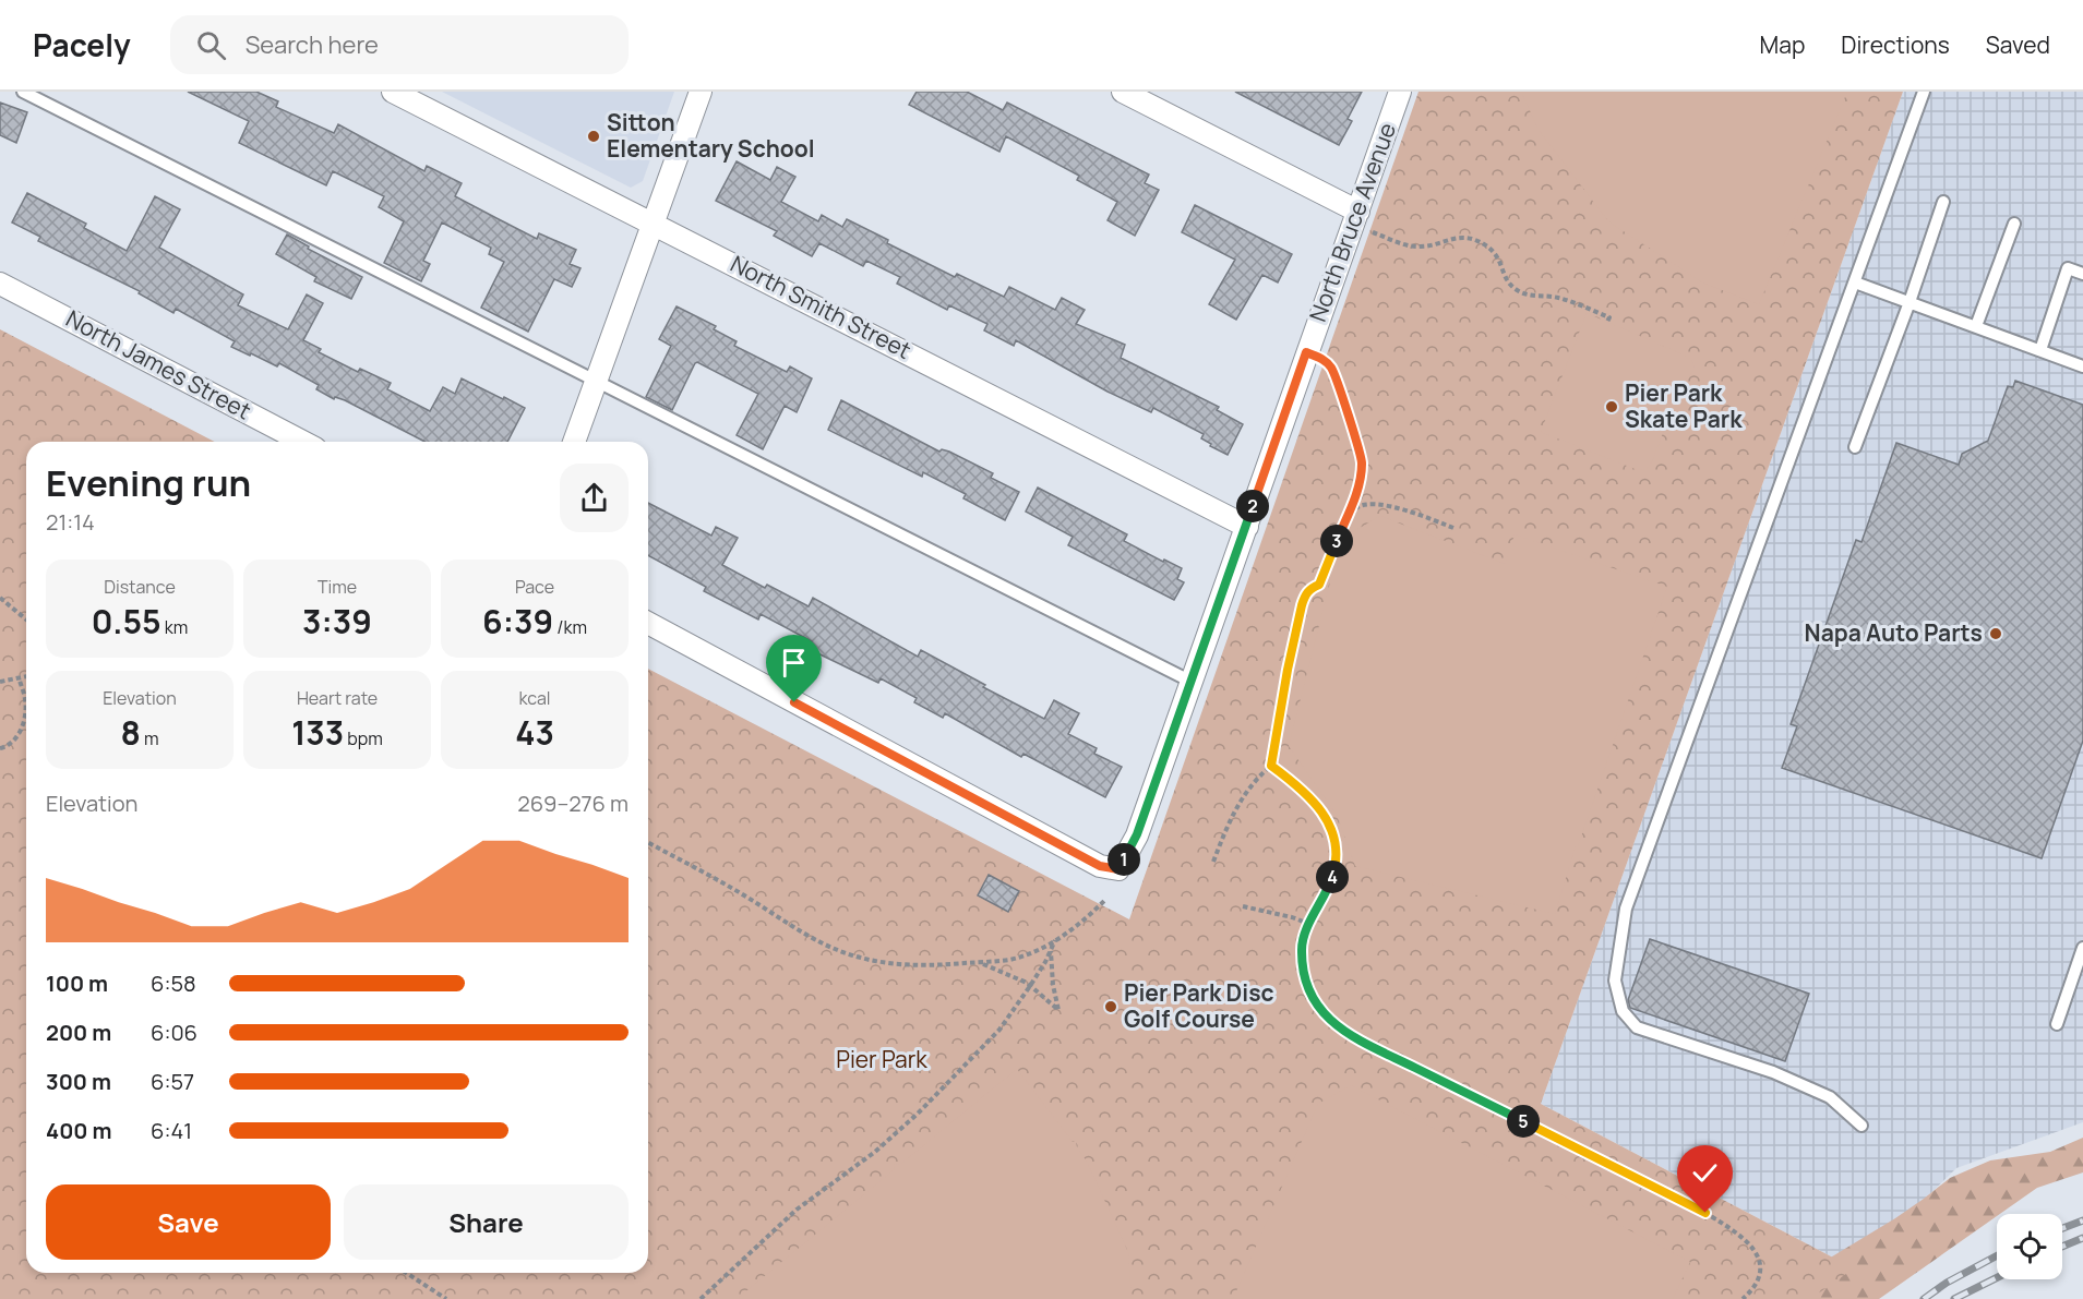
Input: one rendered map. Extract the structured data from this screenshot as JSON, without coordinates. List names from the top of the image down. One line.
{"streets":{"street":["North Bruce Avenue","North Smith Street","North James Street"]},"crossings":[["North Bruce Avenue","North Smith Street"]],"parks":["Pier Park"],"places":["Sitton Elementary School","Pier Park Skate Park","Napa Auto Parts","Pier Park Disc Golf Course"],"page":{"header":"Pacely","search":"Search here","nav":["Map","Directions","Saved"],"heading":["Evening run","21:14"],"pins":["2","3","1","4","5"],"stats":[["Distance","0.55 km"],["Time","3:39"],["Pace","6:39 /km"],["Elevation","8 m"],["Heart rate","133 bpm"],["kcal","43"]],"chart":["Elevation","269–276 m"],"list":[{"name":"100 m","note":"6:58"},{"name":"200 m","note":"6:06"},{"name":"300 m","note":"6:57"},{"name":"400 m","note":"6:41"}],"buttons":["Save","Share"]}}
